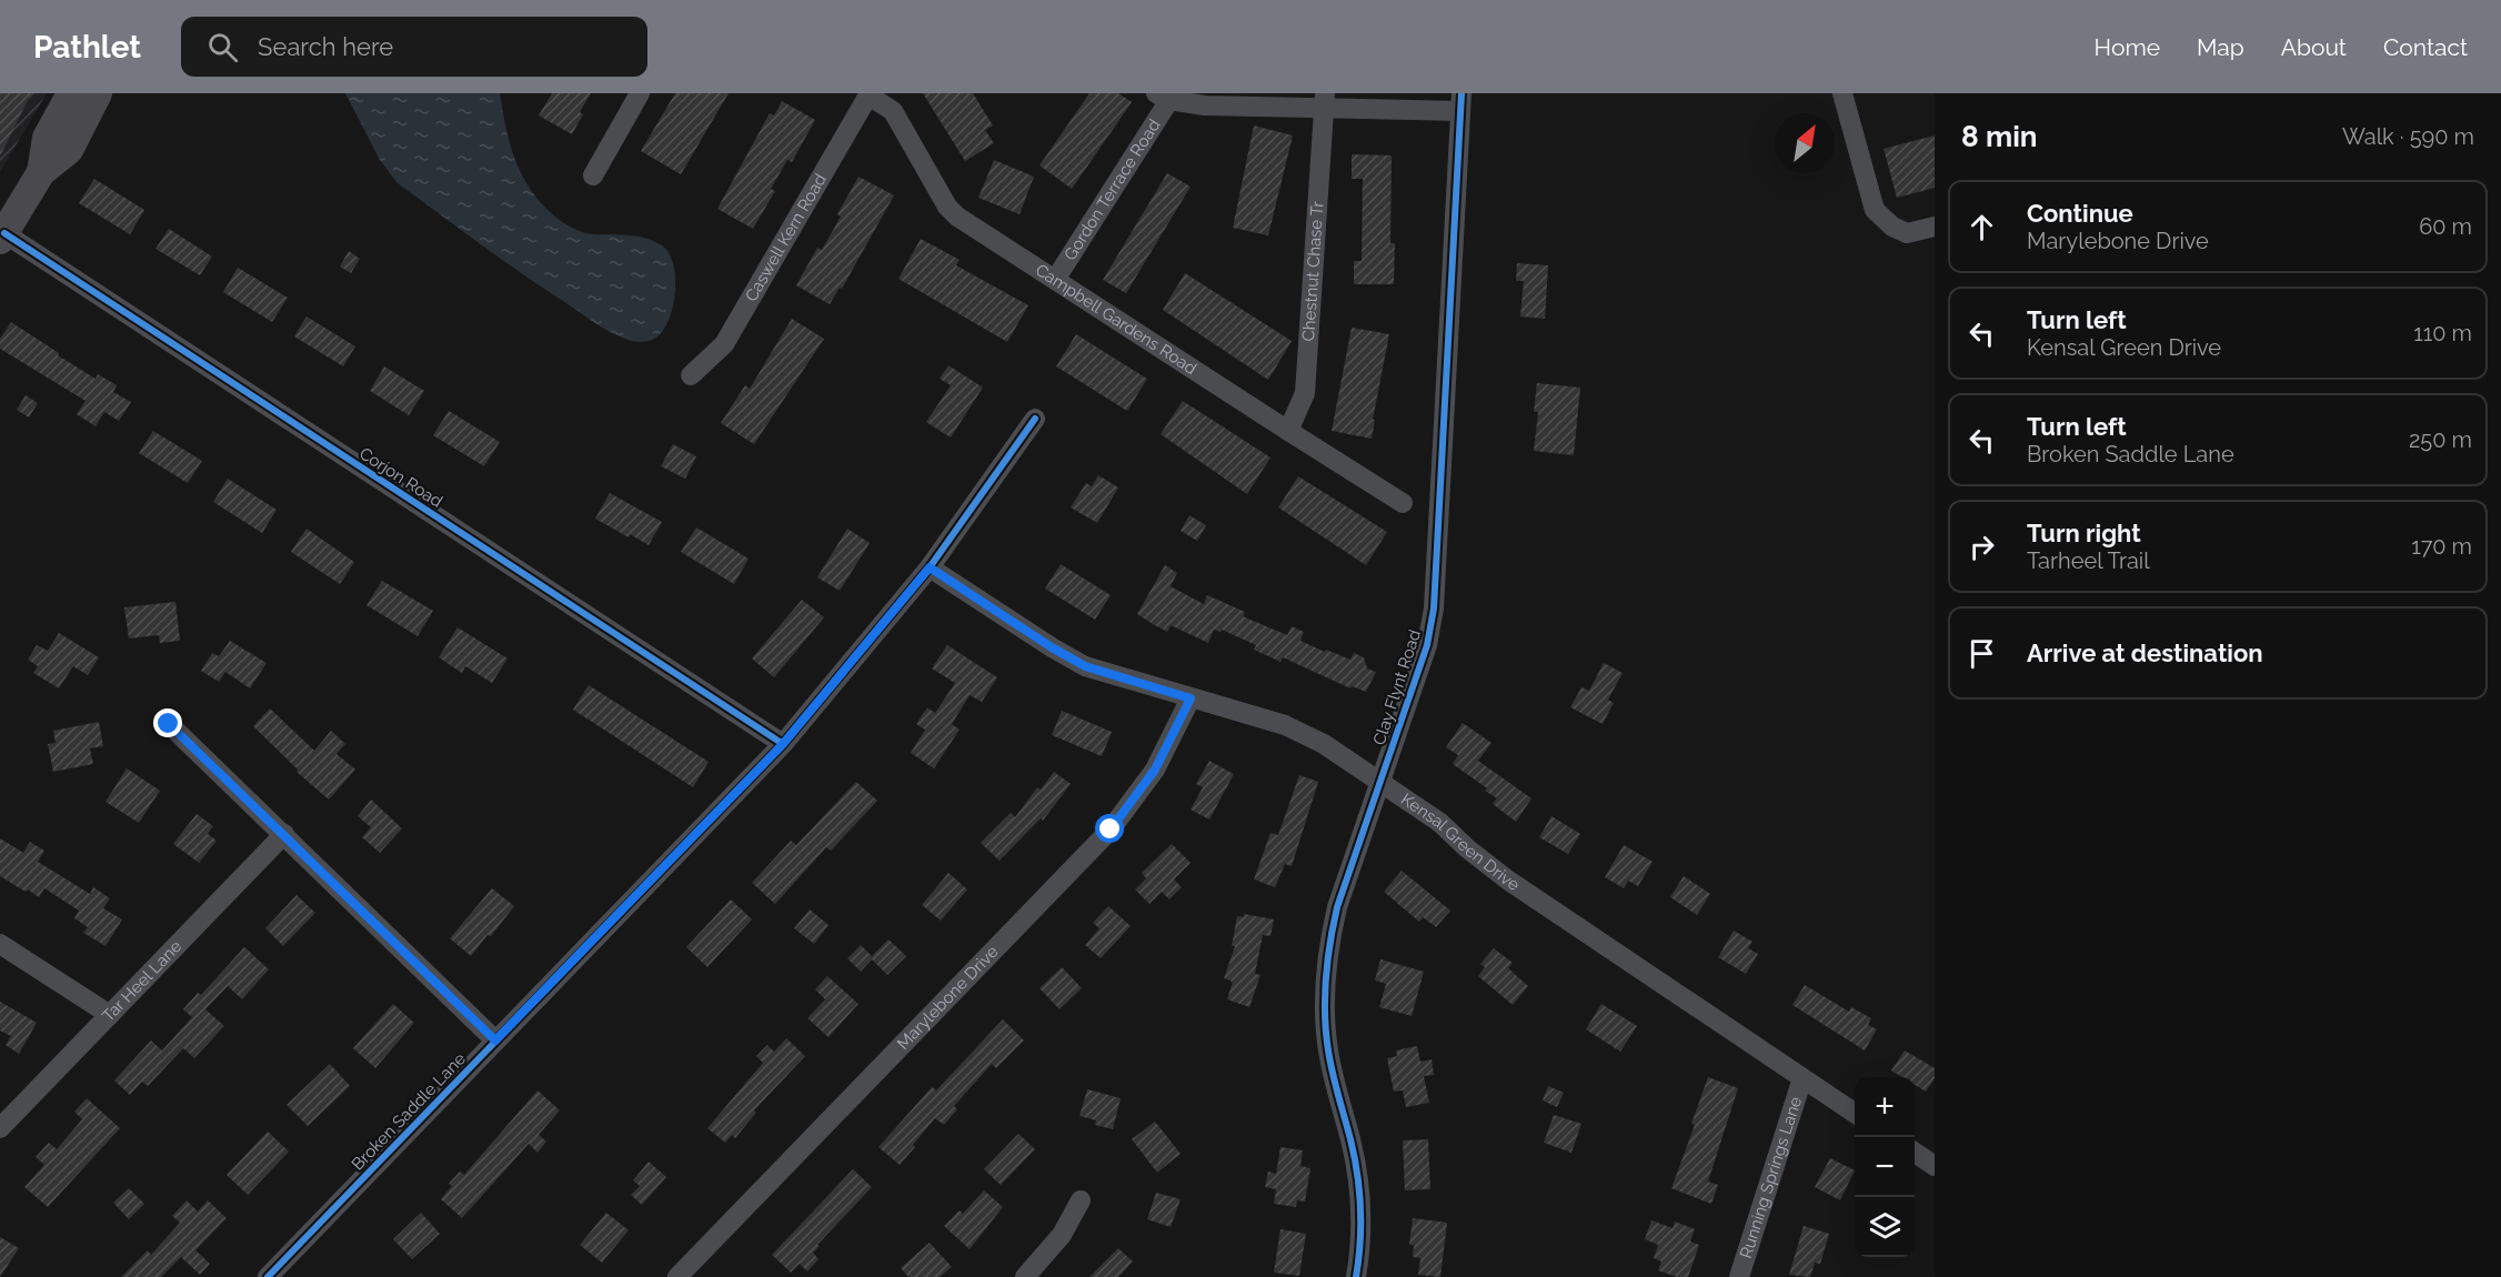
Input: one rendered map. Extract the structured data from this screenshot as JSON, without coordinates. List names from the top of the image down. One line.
{"streets":{"street":["Gordon Terrace Road","Caswell Kern Road","Chestnut Chase Tr","Campbell Gardens Road","Corjon Road","Clay Flynt Road","Kensal Green Drive","Tar Heel Lane","Marylebone Drive","Broken Saddle Lane","Running Springs Lane"]},"crossings":[["Gordon Terrace Road","Campbell Gardens Road"],["Caswell Kern Road","Campbell Gardens Road"],["Chestnut Chase Tr","Campbell Gardens Road"],["Corjon Road","Broken Saddle Lane"],["Clay Flynt Road","Kensal Green Drive"],["Kensal Green Drive","Marylebone Drive"],["Kensal Green Drive","Broken Saddle Lane"],["Kensal Green Drive","Running Springs Lane"]],"north":"top right","page":{"header":"Pathlet","search":"Search here","nav":["Home","Map","About","Contact"],"heading":["8 min","Walk · 590 m"],"list":[["Continue","Marylebone Drive","60 m"],["Turn left","Kensal Green Drive","110 m"],["Turn left","Broken Saddle Lane","250 m"],["Turn right","Tarheel Trail","170 m"],"Arrive at destination"],"map_buttons":["+","−"]}}
